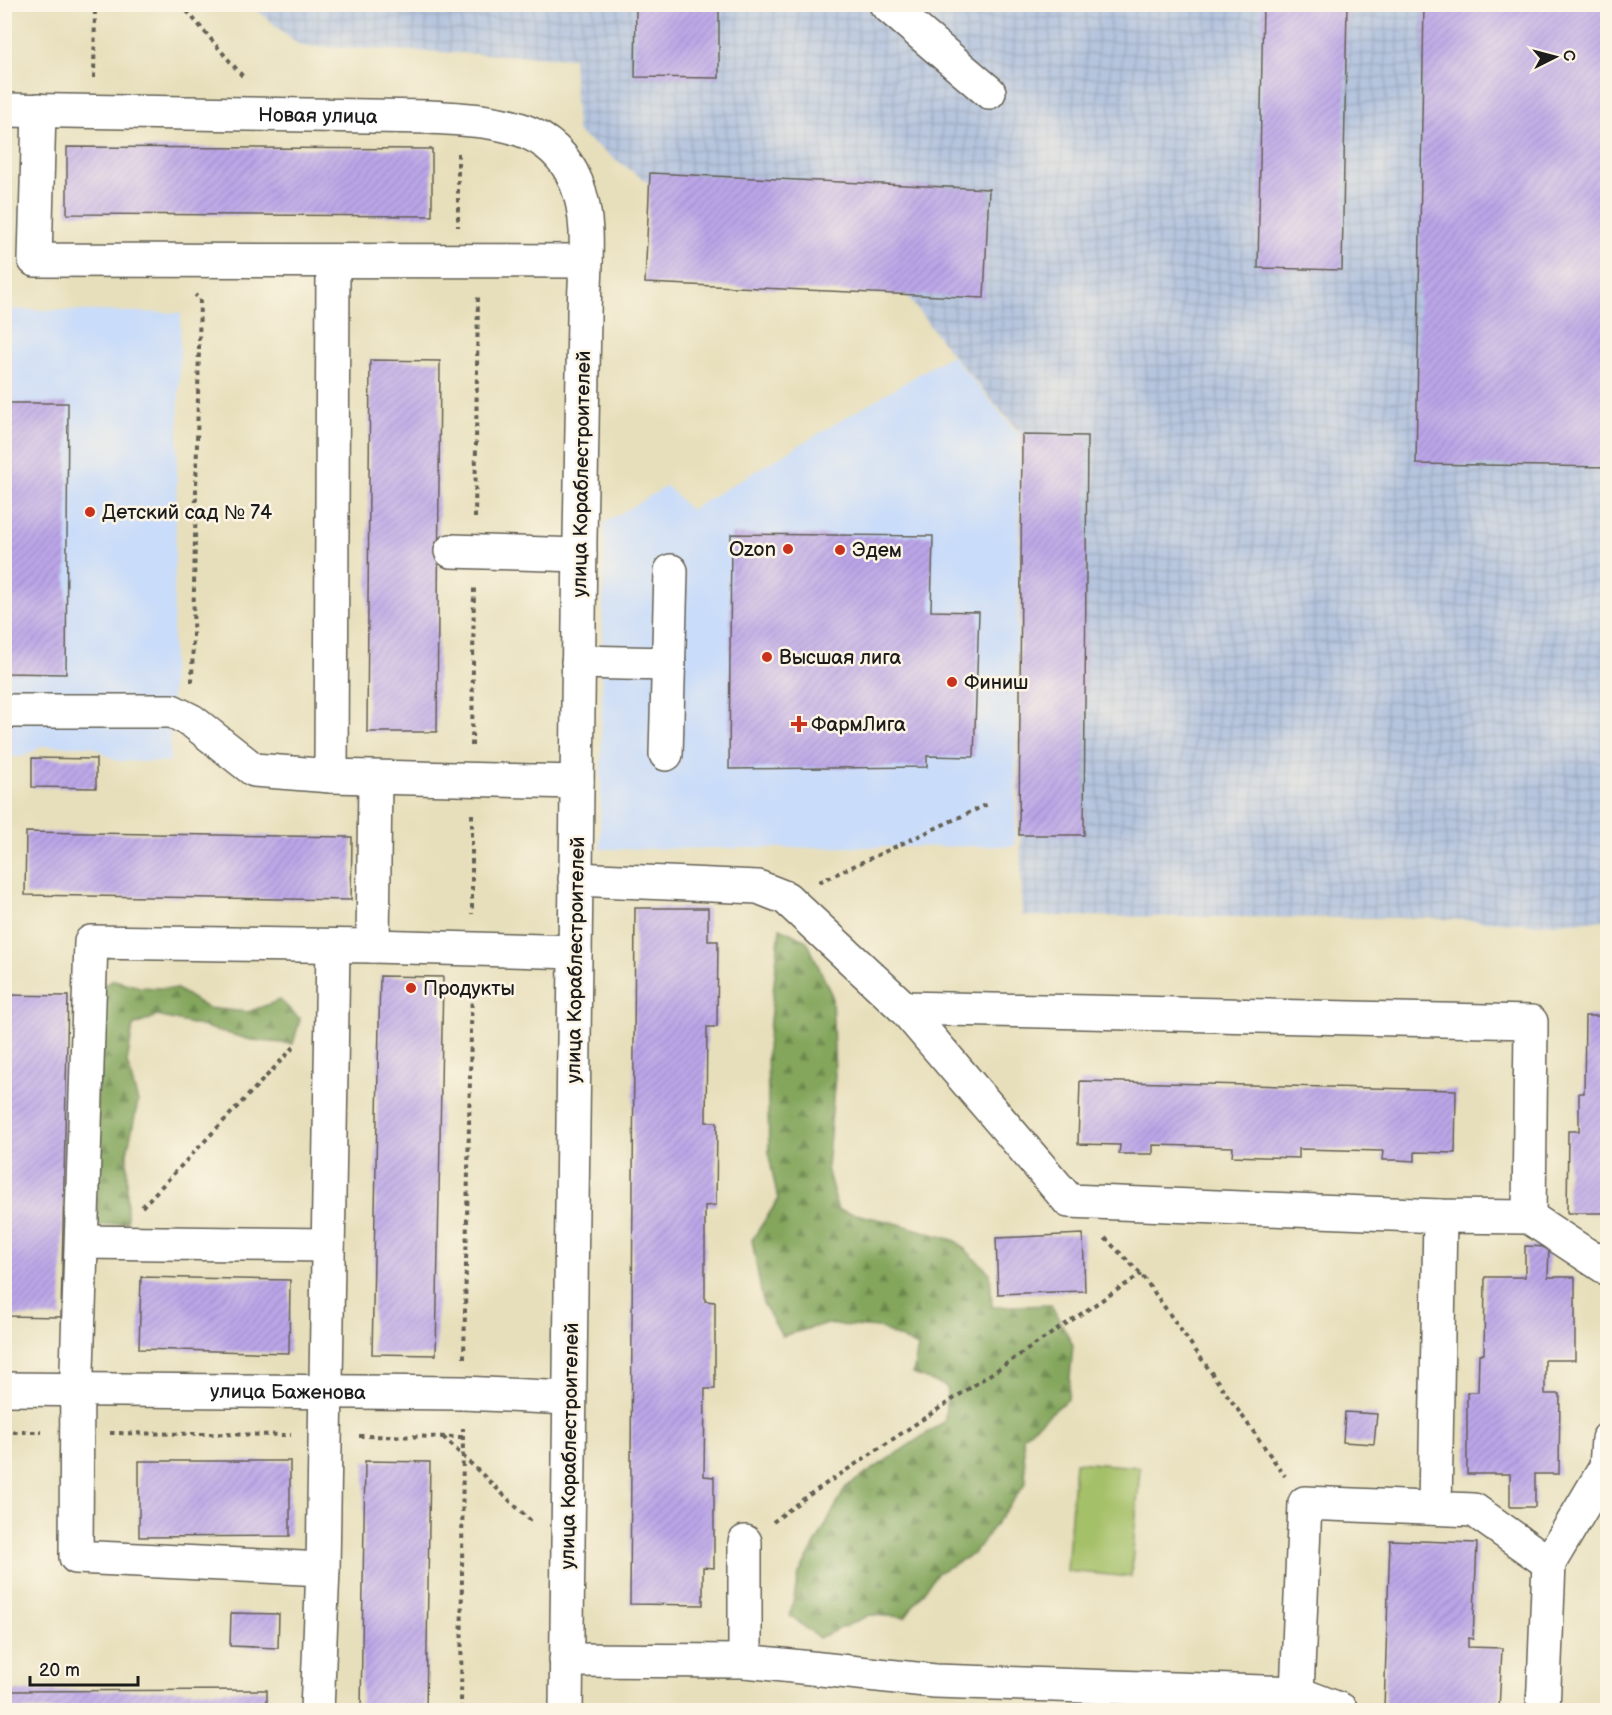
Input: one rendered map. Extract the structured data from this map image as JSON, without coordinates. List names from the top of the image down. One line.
{"streets":{"street":["Новая улица","улица Кораблестроителей","улица Баженова"]},"crossings":[["Новая улица","улица Кораблестроителей"],["улица Кораблестроителей","улица Баженова"]],"places":{"other":["Детский сад № 74","Ozon","Эдем","Высшая лига","Финиш","Продукты"],"health":["ФармЛига"]},"scale_bar":"20 m","north":"right"}
